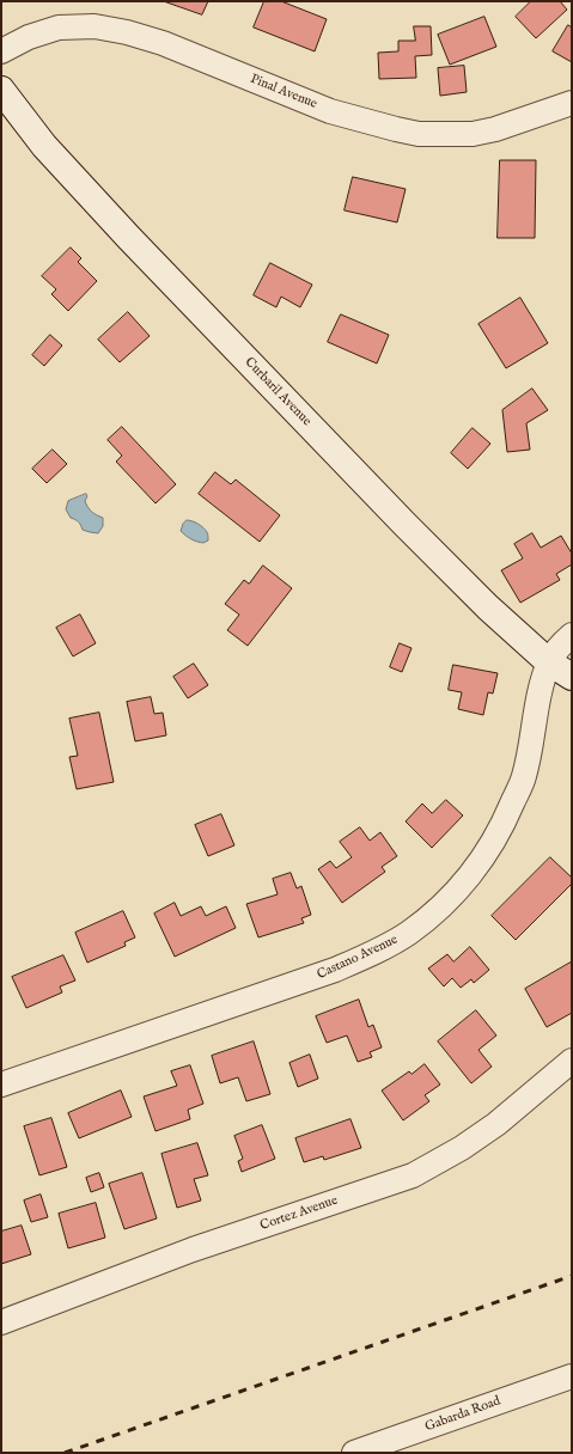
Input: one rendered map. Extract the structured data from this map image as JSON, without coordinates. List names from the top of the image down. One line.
{"streets":{"street":["Pinal Avenue","Curbaril Avenue","Castano Avenue","Cortez Avenue","Gabarda Road"]},"crossings":[["Curbaril Avenue","Castano Avenue"]]}
